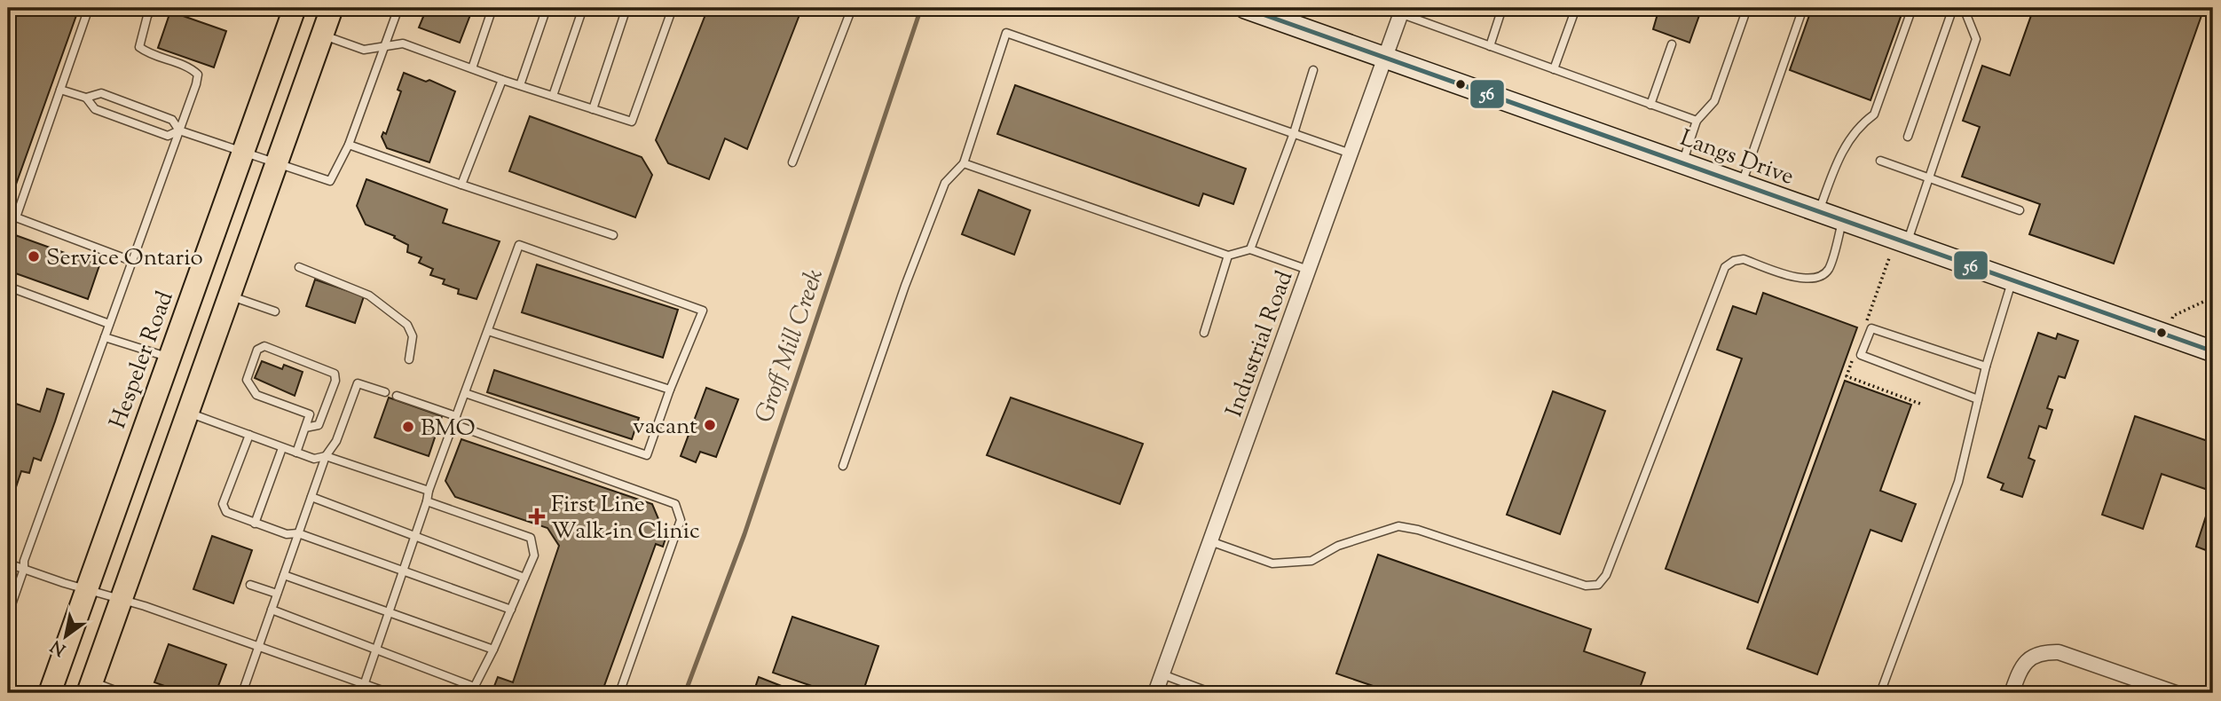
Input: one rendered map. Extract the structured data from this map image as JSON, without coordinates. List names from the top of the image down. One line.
{"streets":{"main road":["Hespeler Road"],"street":["Langs Drive","Industrial Road"]},"crossings":[["Langs Drive","Industrial Road"]],"water":["Groff Mill Creek"],"places":{"other":["Service Ontario","vacant","BMO"],"health":["First Line Walk-in Clinic"]},"lines":["transit line 56"],"north":"bottom left"}
